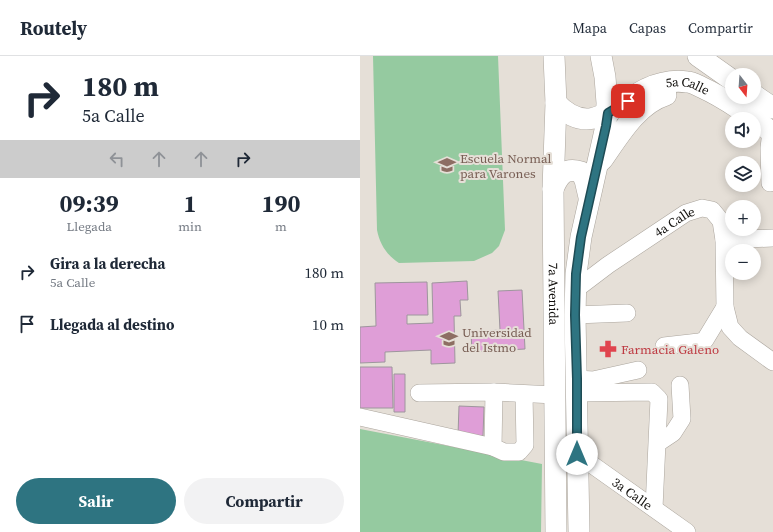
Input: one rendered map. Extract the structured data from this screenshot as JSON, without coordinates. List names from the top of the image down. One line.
{"streets":{"main road":["5a Calle","7a Avenida"],"street":["4a Calle","3a Calle"]},"crossings":[["5a Calle","7a Avenida"],["4a Calle","7a Avenida"],["7a Avenida","3a Calle"]],"places":{"school or university":["Escuela Normal para Varones","Universidad del Istmo"],"pharmacy":["Farmacia Galeno"]},"north":"bottom","page":{"header":"Routely","nav":["Mapa","Capas","Compartir"],"turn":["180 m","5a Calle"],"map_buttons":["+","−"],"eta":["09:39","Llegada","1","min","190","m"],"list":[{"name":"Gira a la derecha","note":"5a Calle","value":"180 m"},{"name":"Llegada al destino","value":"10 m"}],"buttons":["Salir","Compartir"]}}
